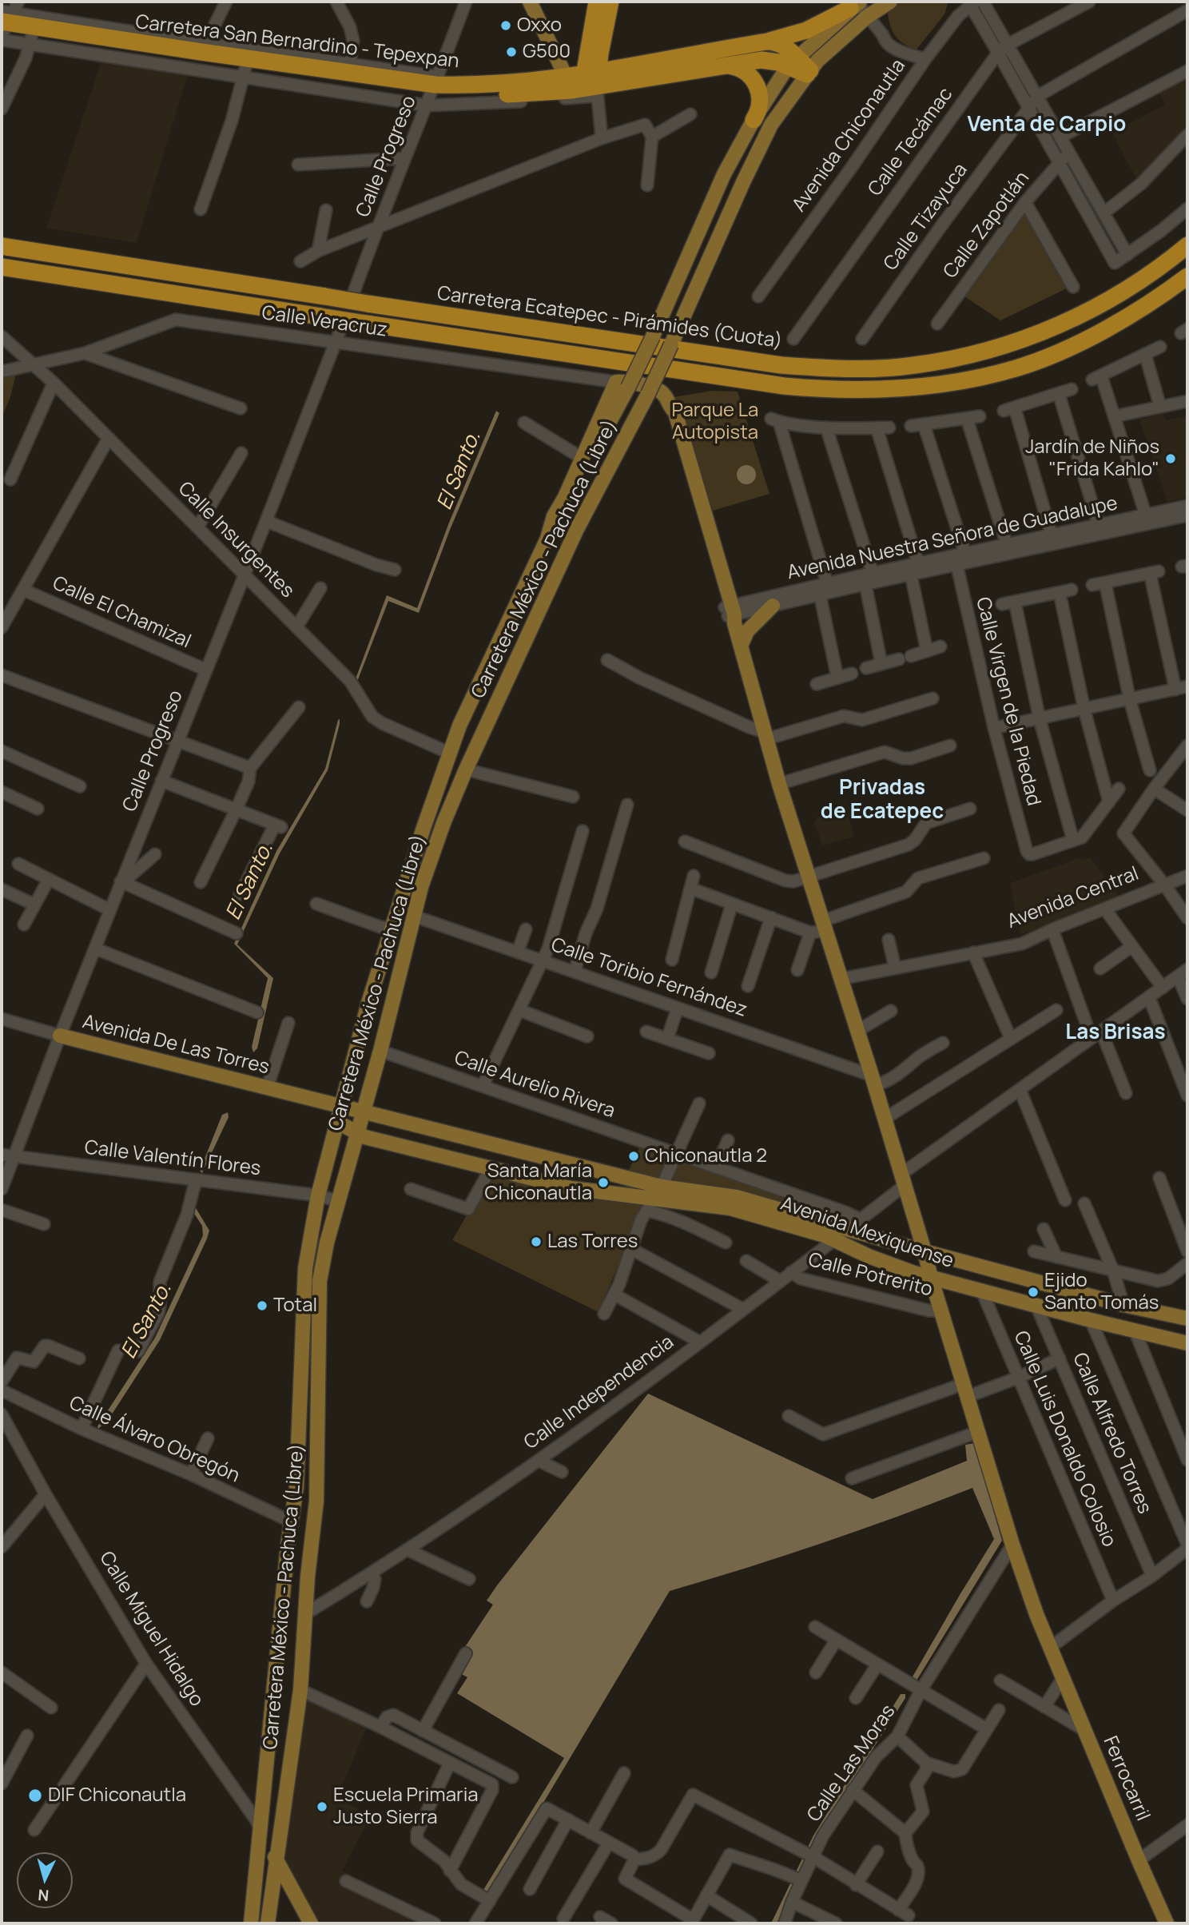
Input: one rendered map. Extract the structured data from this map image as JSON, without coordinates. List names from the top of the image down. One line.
{"streets":{"highway":["Carretera San Bernardino - Tepexpan","Carretera Ecatepec - Pirámides (Cuota)"],"main road":["Carretera México - Pachuca (Libre)","Avenida De Las Torres","Avenida Mexiquense","Calle Miguel Hidalgo","Ferrocarril"],"street":["Avenida Chiconautla","Calle Tecámac","Calle Progreso","Calle Tizayuca","Calle Zapotlán","Calle Veracruz","Avenida Nuestra Señora de Guadalupe","Calle Insurgentes","Calle El Chamizal","Calle Virgen de la Piedad","Avenida Central","Calle Toribio Fernández","Calle Aurelio Rivera","Calle Valentín Flores","Calle Potrerito","Calle Independencia","Calle Alfredo Torres","Calle Luis Donaldo Colosio","Calle Álvaro Obregón","Calle Las Moras"]},"crossings":[["Carretera San Bernardino - Tepexpan","Calle Progreso"],["Carretera San Bernardino - Tepexpan","Carretera México - Pachuca (Libre)"],["Calle Progreso","Calle Veracruz"],["Calle Progreso","Calle Insurgentes"],["Calle Progreso","Calle El Chamizal"],["Calle Progreso","Avenida De Las Torres"],["Calle Progreso","Calle Valentín Flores"],["Calle Veracruz","Calle Insurgentes"],["Calle Veracruz","Carretera México - Pachuca (Libre)"],["Avenida Nuestra Señora de Guadalupe","Calle Virgen de la Piedad"],["Avenida Nuestra Señora de Guadalupe","Ferrocarril"],["Calle Insurgentes","Carretera México - Pachuca (Libre)"],["Carretera México - Pachuca (Libre)","Calle Toribio Fernández"],["Carretera México - Pachuca (Libre)","Avenida De Las Torres"],["Carretera México - Pachuca (Libre)","Calle Aurelio Rivera"],["Carretera México - Pachuca (Libre)","Calle Valentín Flores"],["Carretera México - Pachuca (Libre)","Avenida Mexiquense"],["Carretera México - Pachuca (Libre)","Calle Independencia"],["Carretera México - Pachuca (Libre)","Calle Álvaro Obregón"],["Carretera México - Pachuca (Libre)","Calle Miguel Hidalgo"],["Avenida Central","Ferrocarril"],["Calle Toribio Fernández","Ferrocarril"],["Avenida De Las Torres","Avenida Mexiquense"],["Calle Aurelio Rivera","Calle Independencia"],["Avenida Mexiquense","Calle Independencia"],["Avenida Mexiquense","Calle Alfredo Torres"],["Avenida Mexiquense","Calle Luis Donaldo Colosio"],["Avenida Mexiquense","Ferrocarril"],["Calle Potrerito","Calle Independencia"],["Calle Potrerito","Ferrocarril"],["Calle Independencia","Ferrocarril"],["Calle Las Moras","Ferrocarril"]],"districts":["Venta de Carpio","Privadas de Ecatepec","Las Brisas"],"water":["El Santo."],"parks":["Parque La Autopista"],"places":["Oxxo","G500","Jardín de Niños \"Frida Kahlo\"","Chiconautla 2","Santa María Chiconautla","Las Torres","Ejido Santo Tomás","Total","DIF Chiconautla","Escuela Primaria Justo Sierra"],"north":"bottom"}
